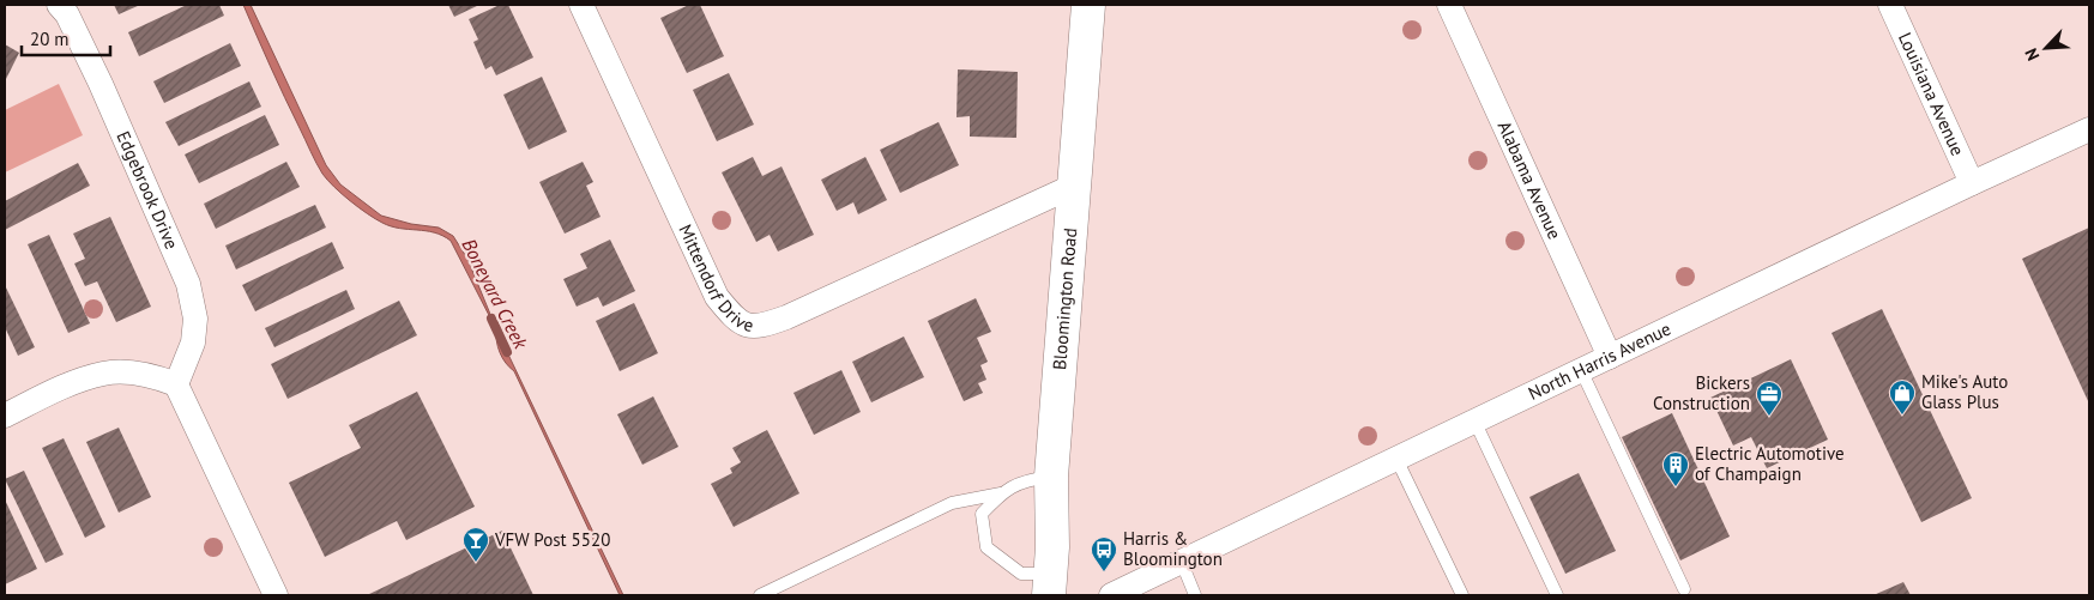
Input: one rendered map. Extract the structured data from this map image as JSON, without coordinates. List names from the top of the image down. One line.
{"streets":{"main road":["Bloomington Road"],"street":["Louisiana Avenue","Alabama Avenue","Edgebrook Drive","Mittendorf Drive","North Harris Avenue"]},"crossings":[["Louisiana Avenue","North Harris Avenue"],["Alabama Avenue","North Harris Avenue"],["Mittendorf Drive","Bloomington Road"]],"water":["Boneyard Creek"],"places":{"shop":["Mike's Auto Glass Plus"],"office":["Bickers Construction"],"building":["Electric Automotive of Champaign"],"bar":["VFW Post 5520"],"bus stop":["Harris & Bloomington"]},"scale_bar":"20 m","north":"bottom left"}
